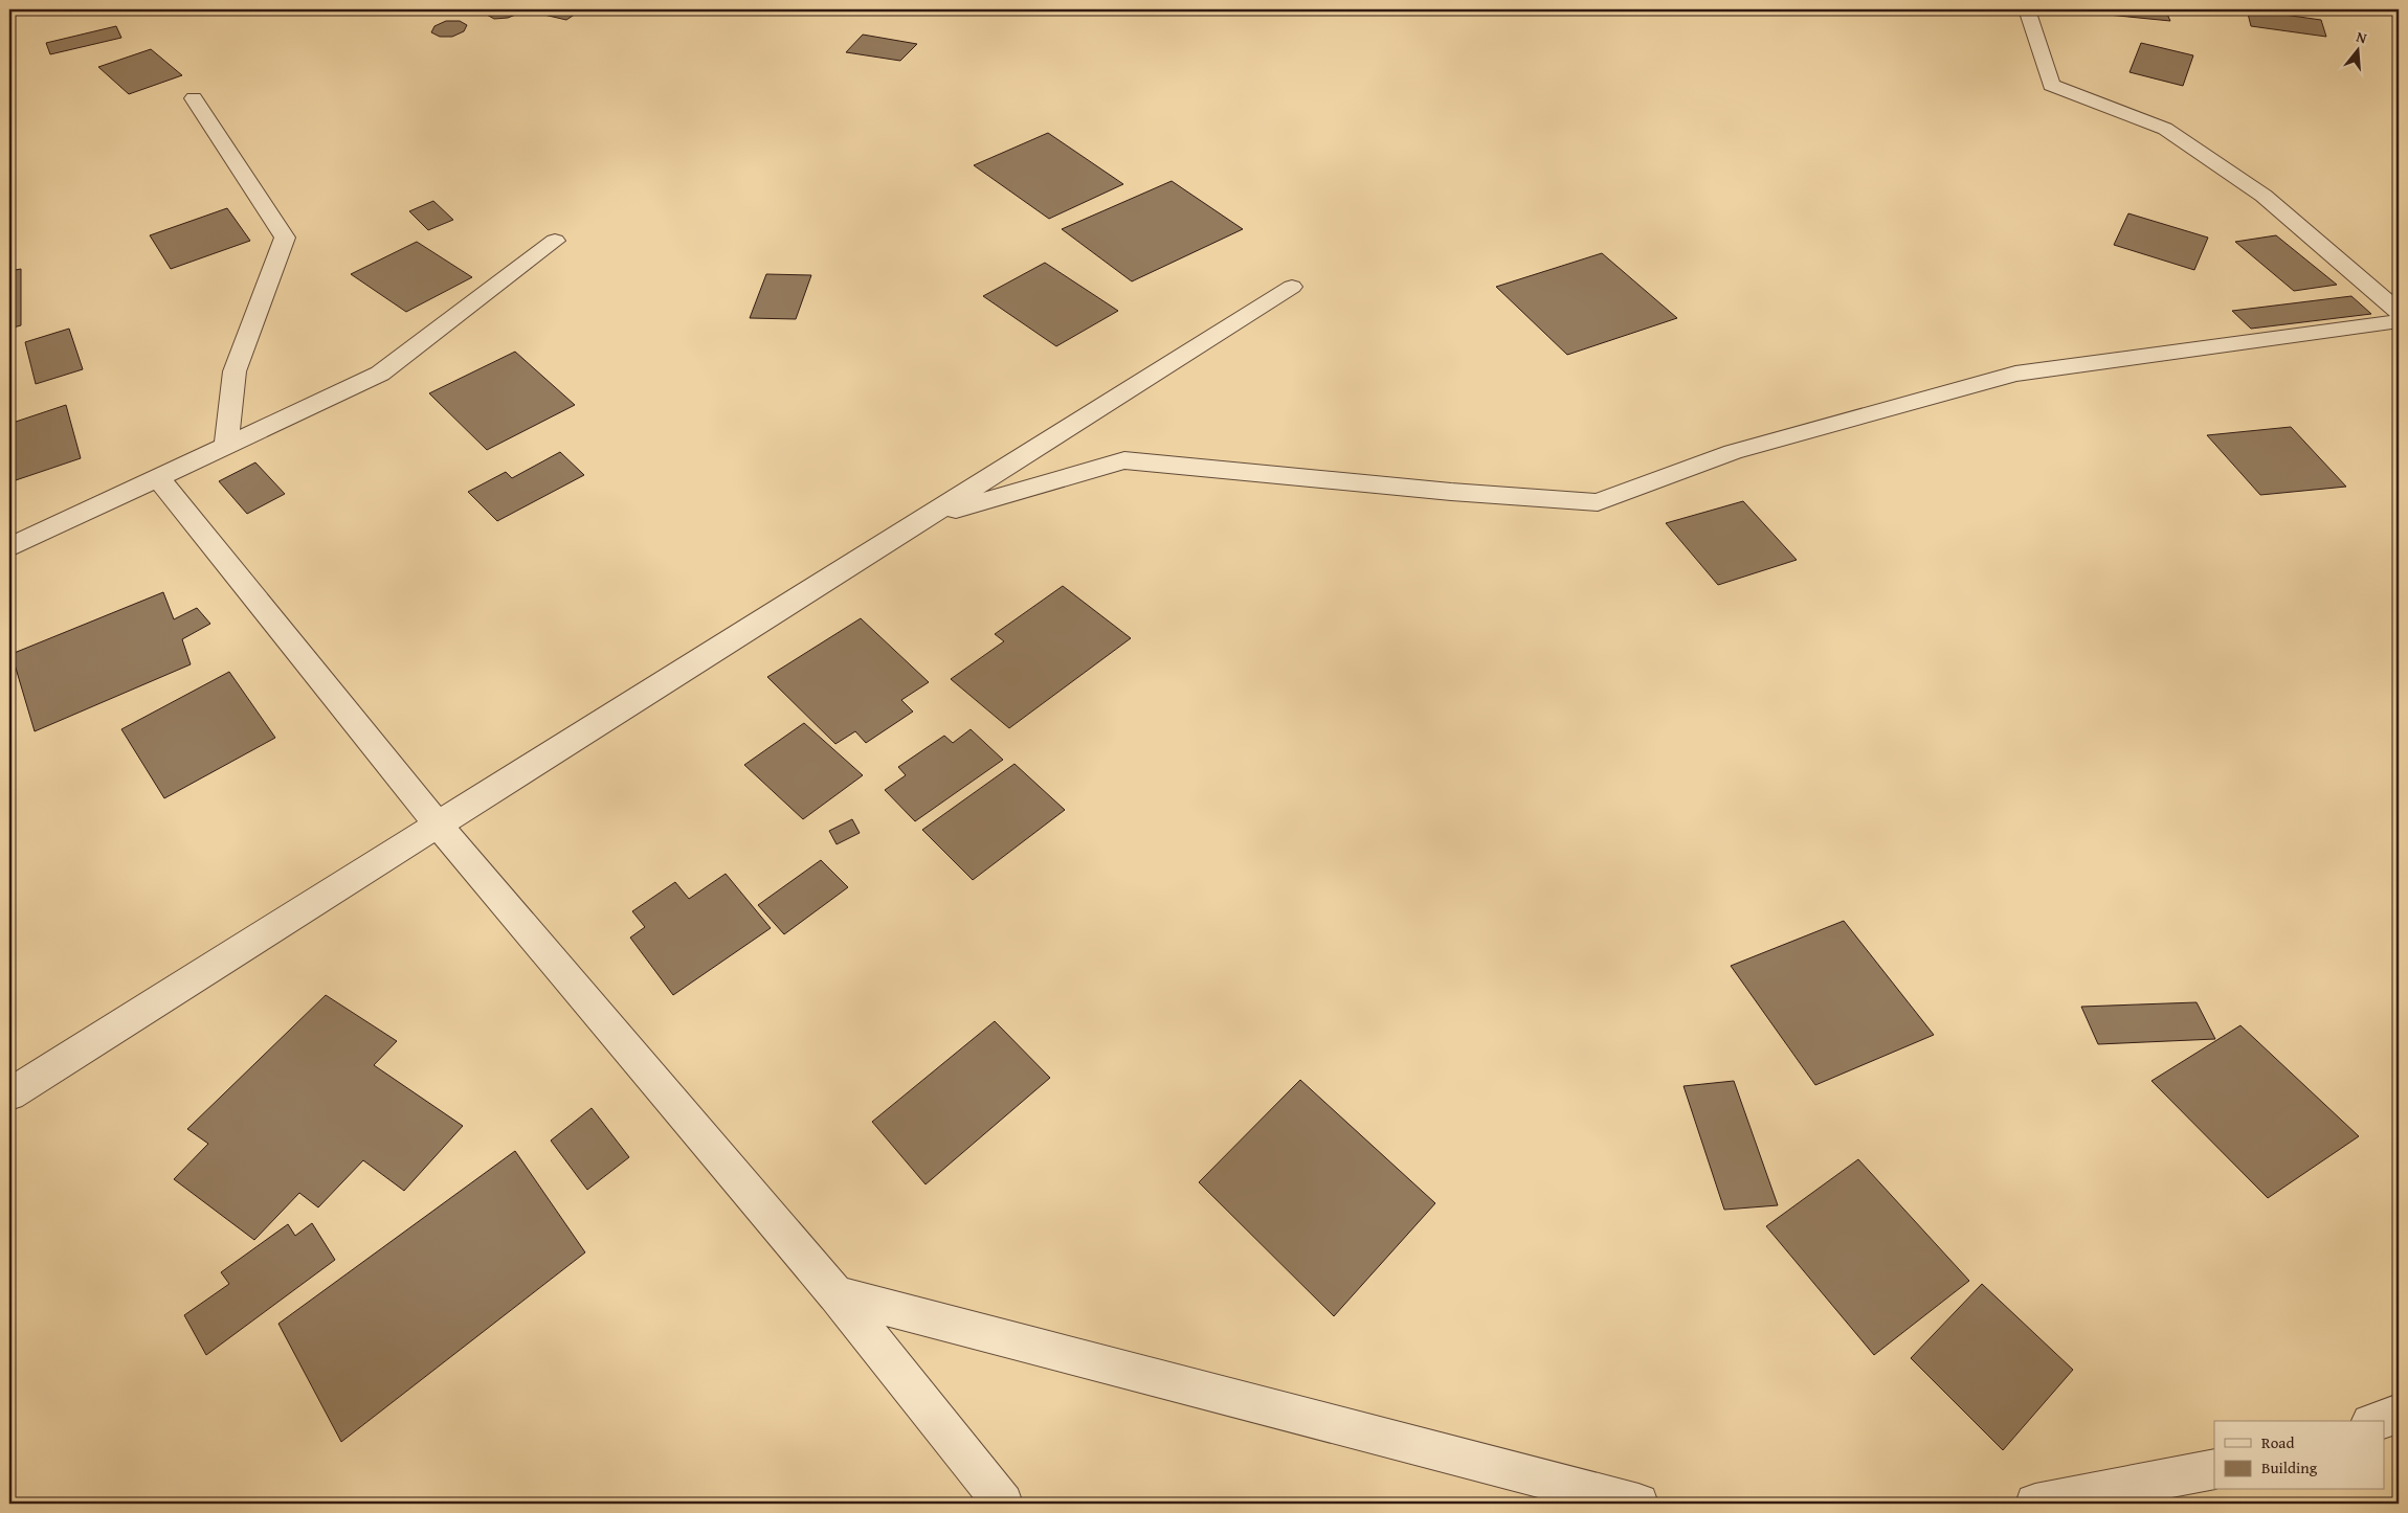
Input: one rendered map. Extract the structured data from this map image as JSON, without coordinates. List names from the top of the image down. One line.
{"legend":["Road","Building"],"north":"top"}
